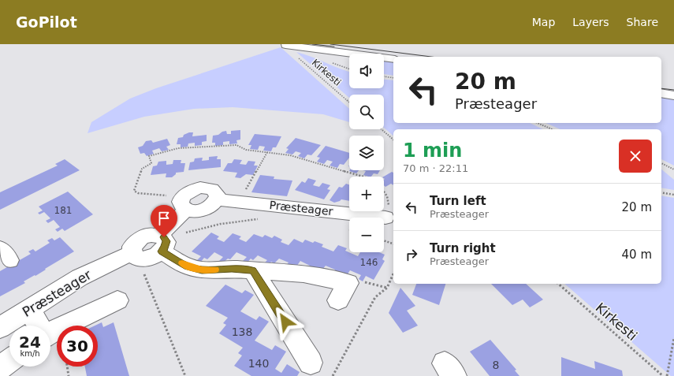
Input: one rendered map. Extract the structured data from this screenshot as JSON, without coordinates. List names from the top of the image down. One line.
{"streets":{"street":["Præsteager"],"path":["Kirkesti"]},"house_numbers":["181","146","138","140","8"],"page":{"header":"GoPilot","nav":["Map","Layers","Share"],"map_buttons":["+","−"],"turn":["20 m","Præsteager"],"heading":["1 min","70 m · 22:11"],"list":[{"name":"Turn left","note":"Præsteager","value":"20 m"},{"name":"Turn right","note":"Præsteager","value":"40 m"}],"speed":"24 km/h","limit":"30"}}
